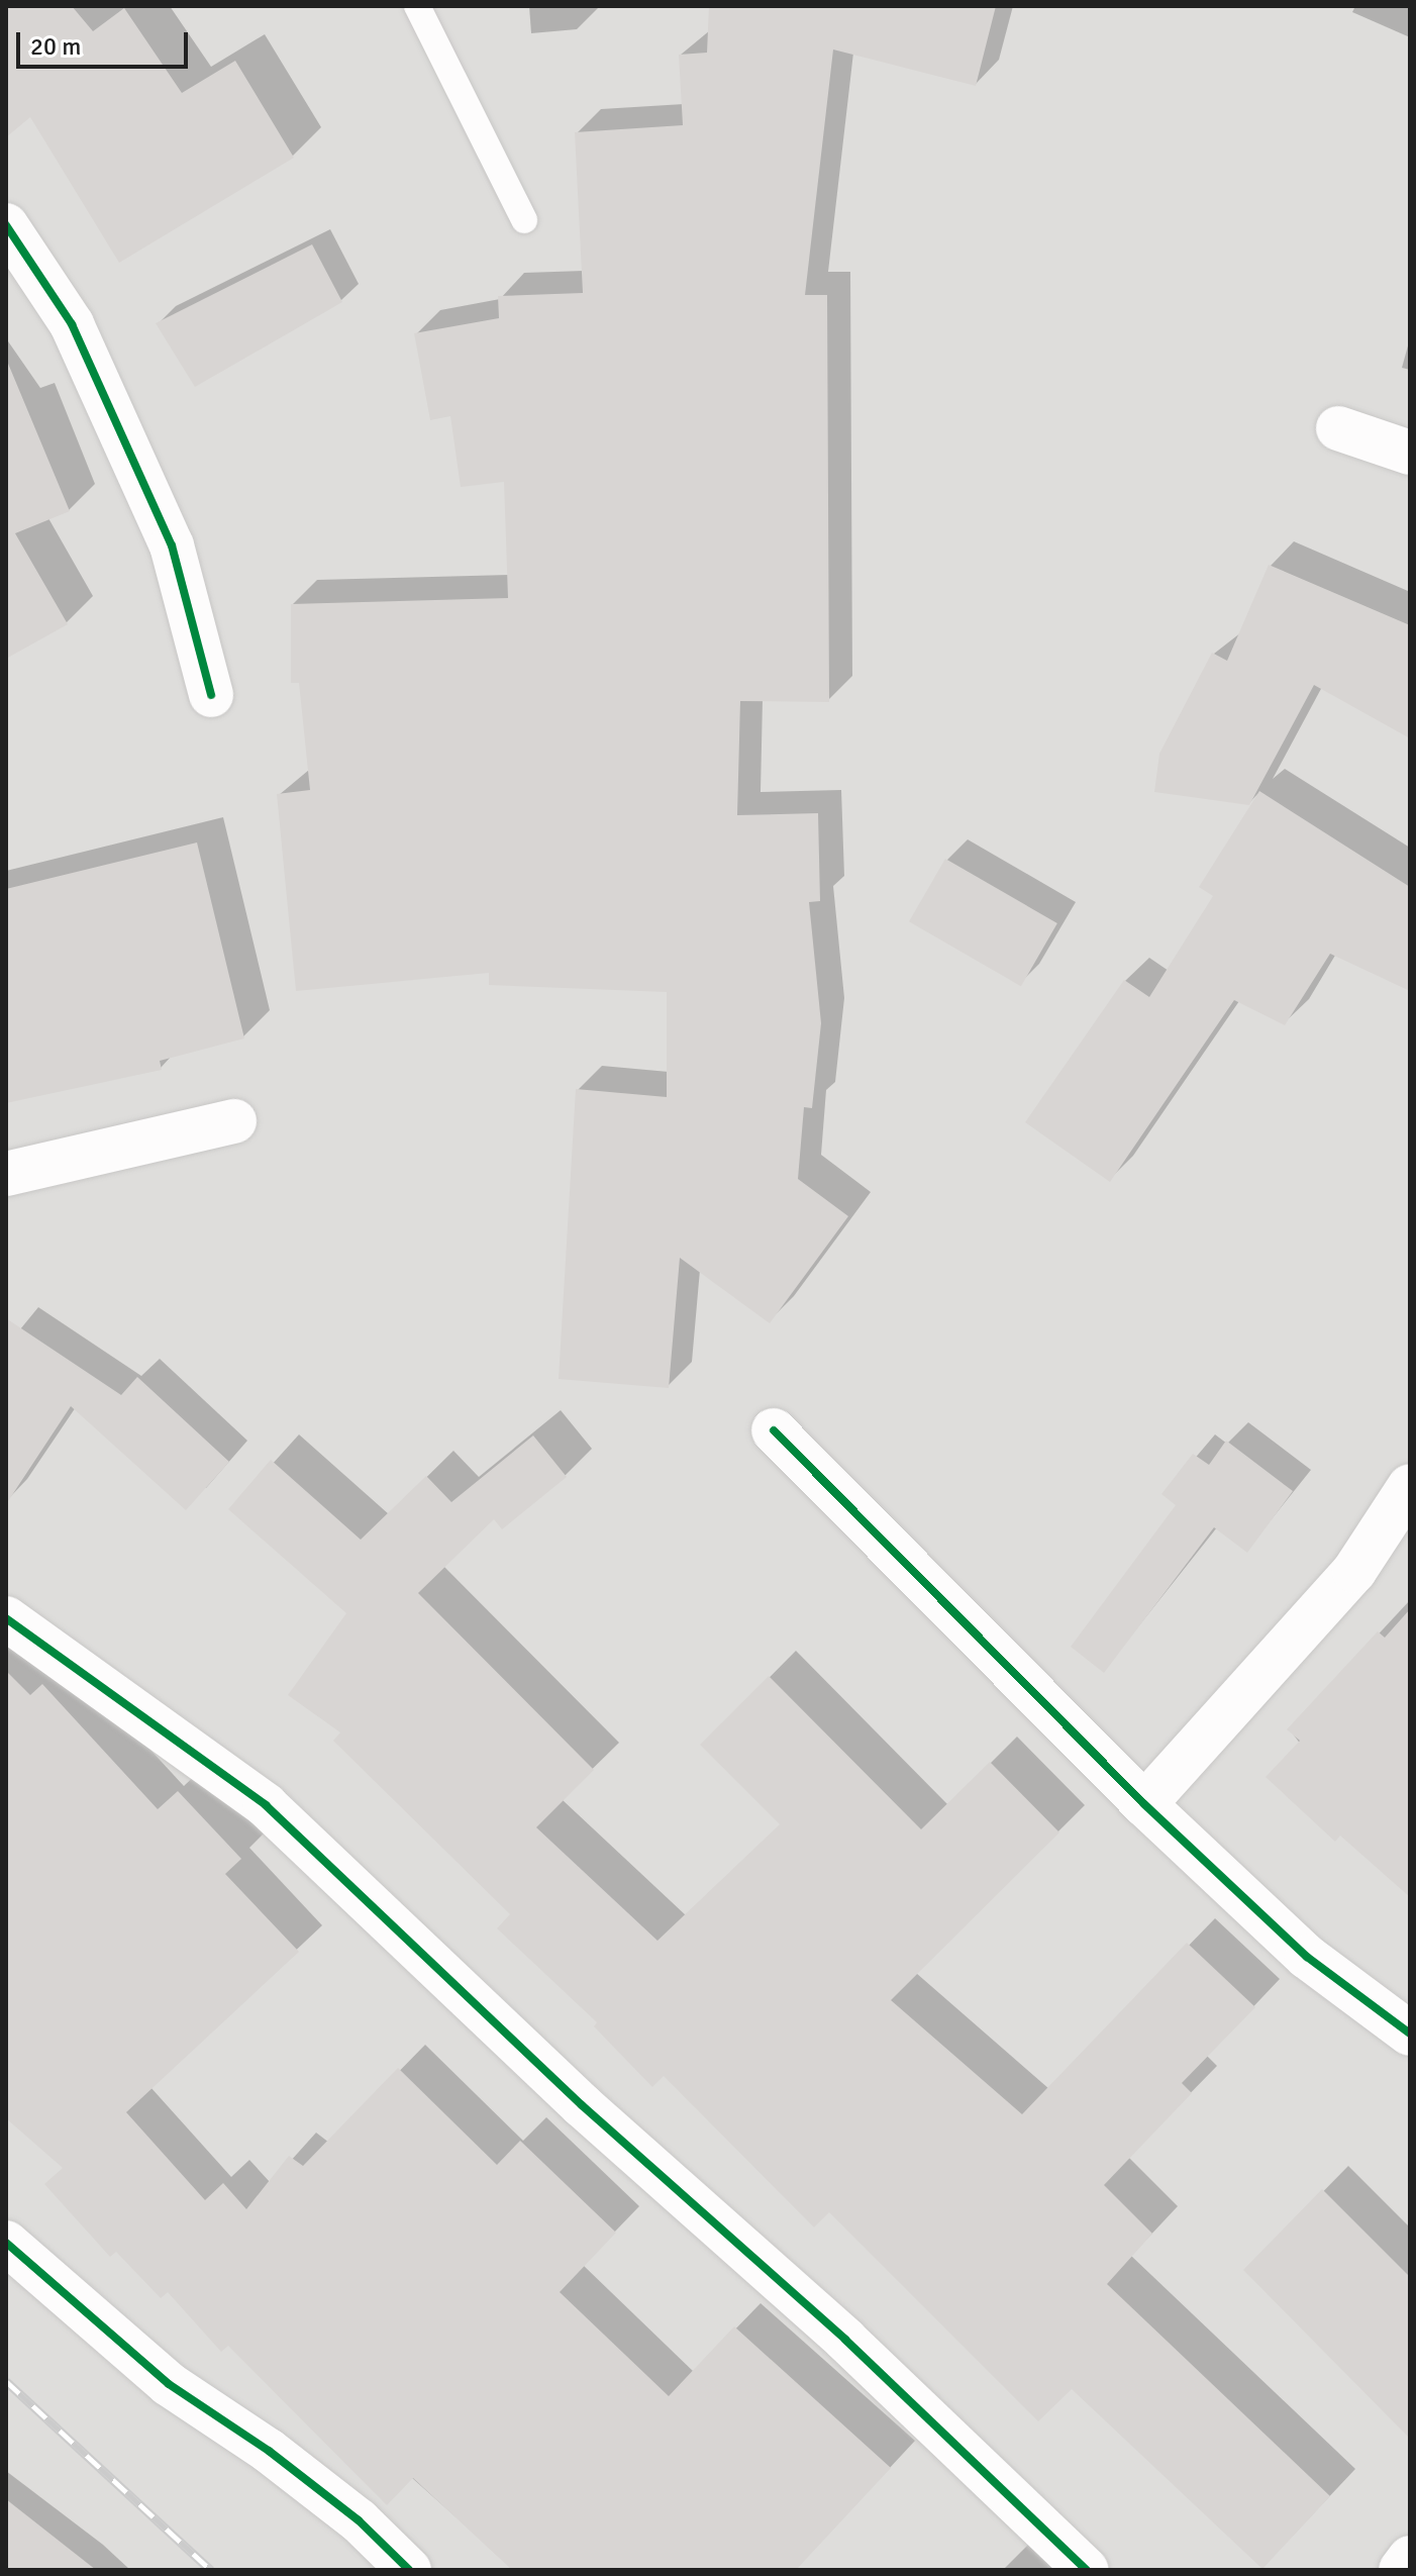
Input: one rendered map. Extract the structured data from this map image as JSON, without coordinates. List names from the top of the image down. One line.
{"scale_bar":"20 m"}
